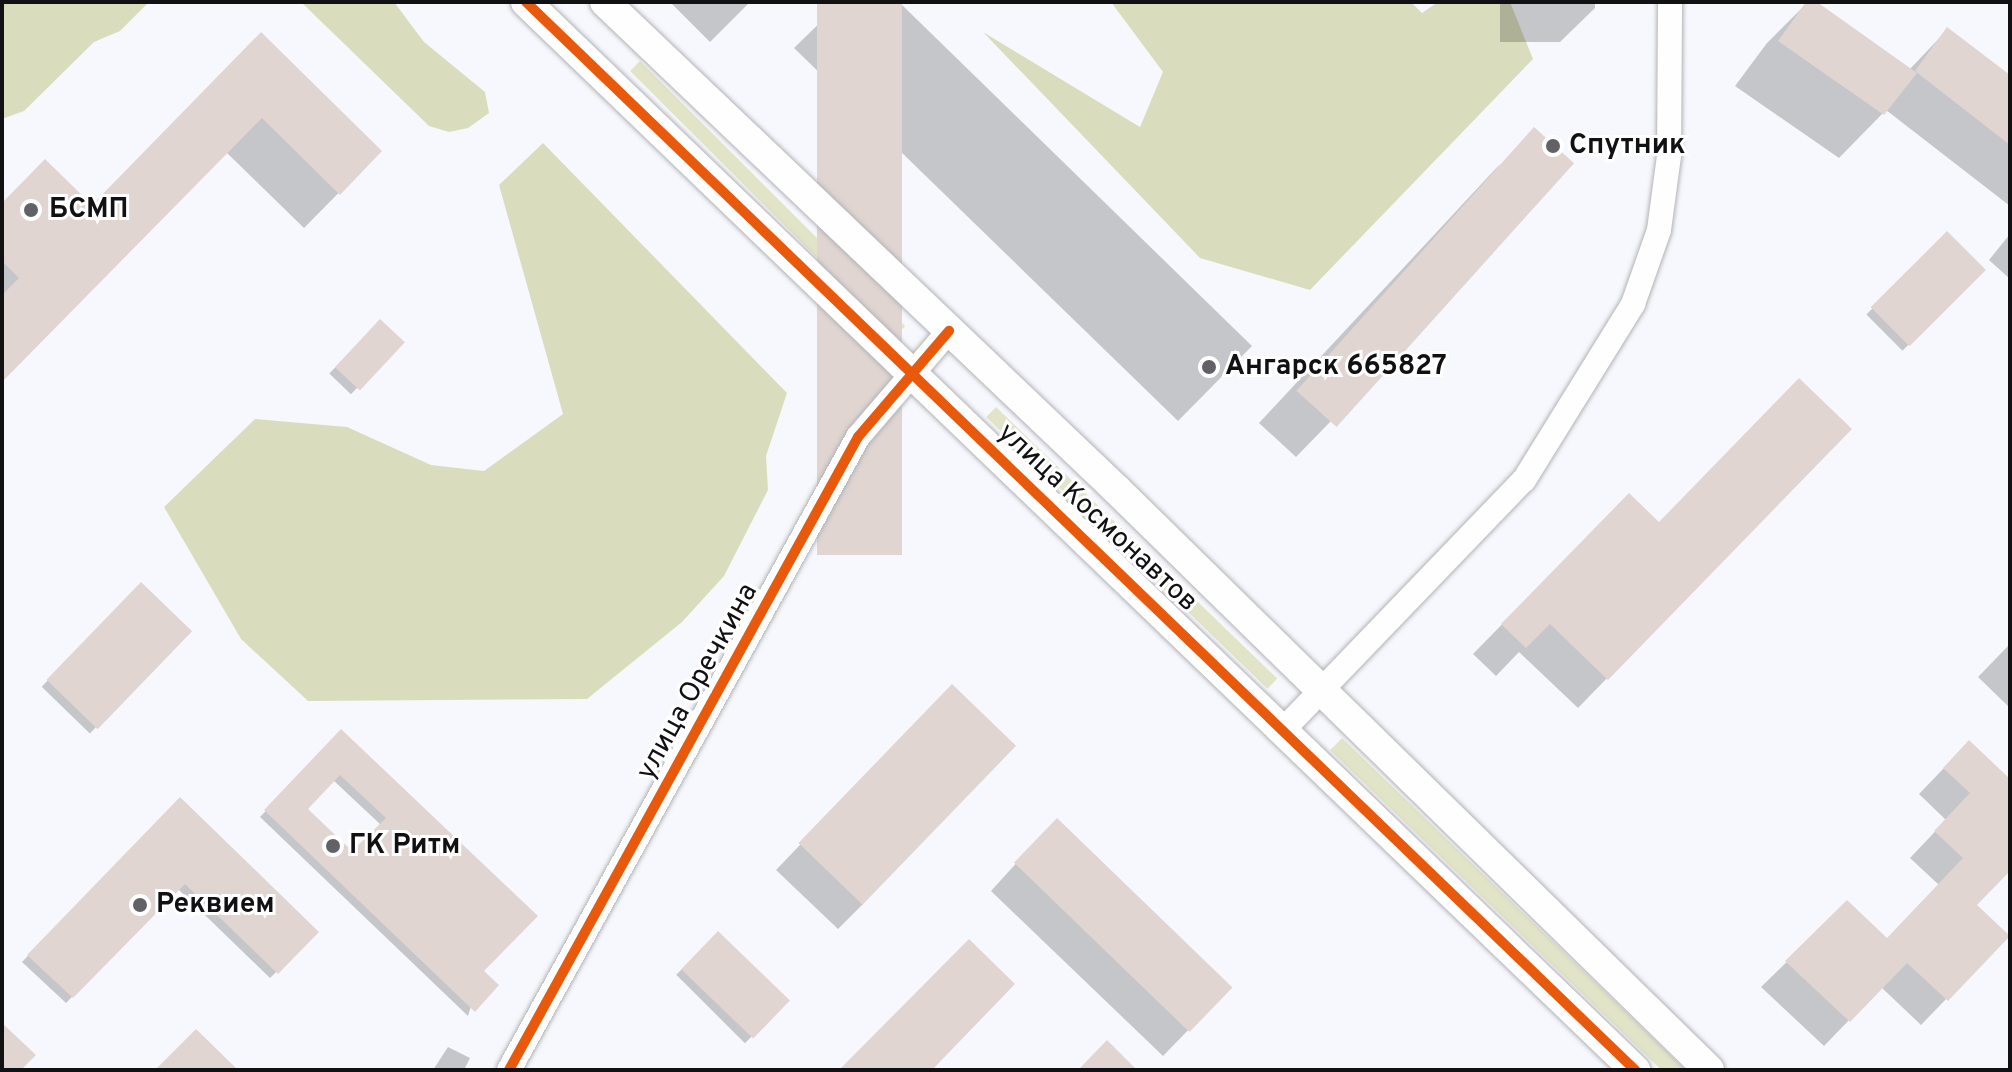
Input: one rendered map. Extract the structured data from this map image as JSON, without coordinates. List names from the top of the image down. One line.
{"streets":{"street":["улица Космонавтов","улица Оречкина"]},"crossings":[["улица Космонавтов","улица Оречкина"]],"places":["Спутник","БСМП","Ангарск 665827","ГК Ритм","Реквием"]}
